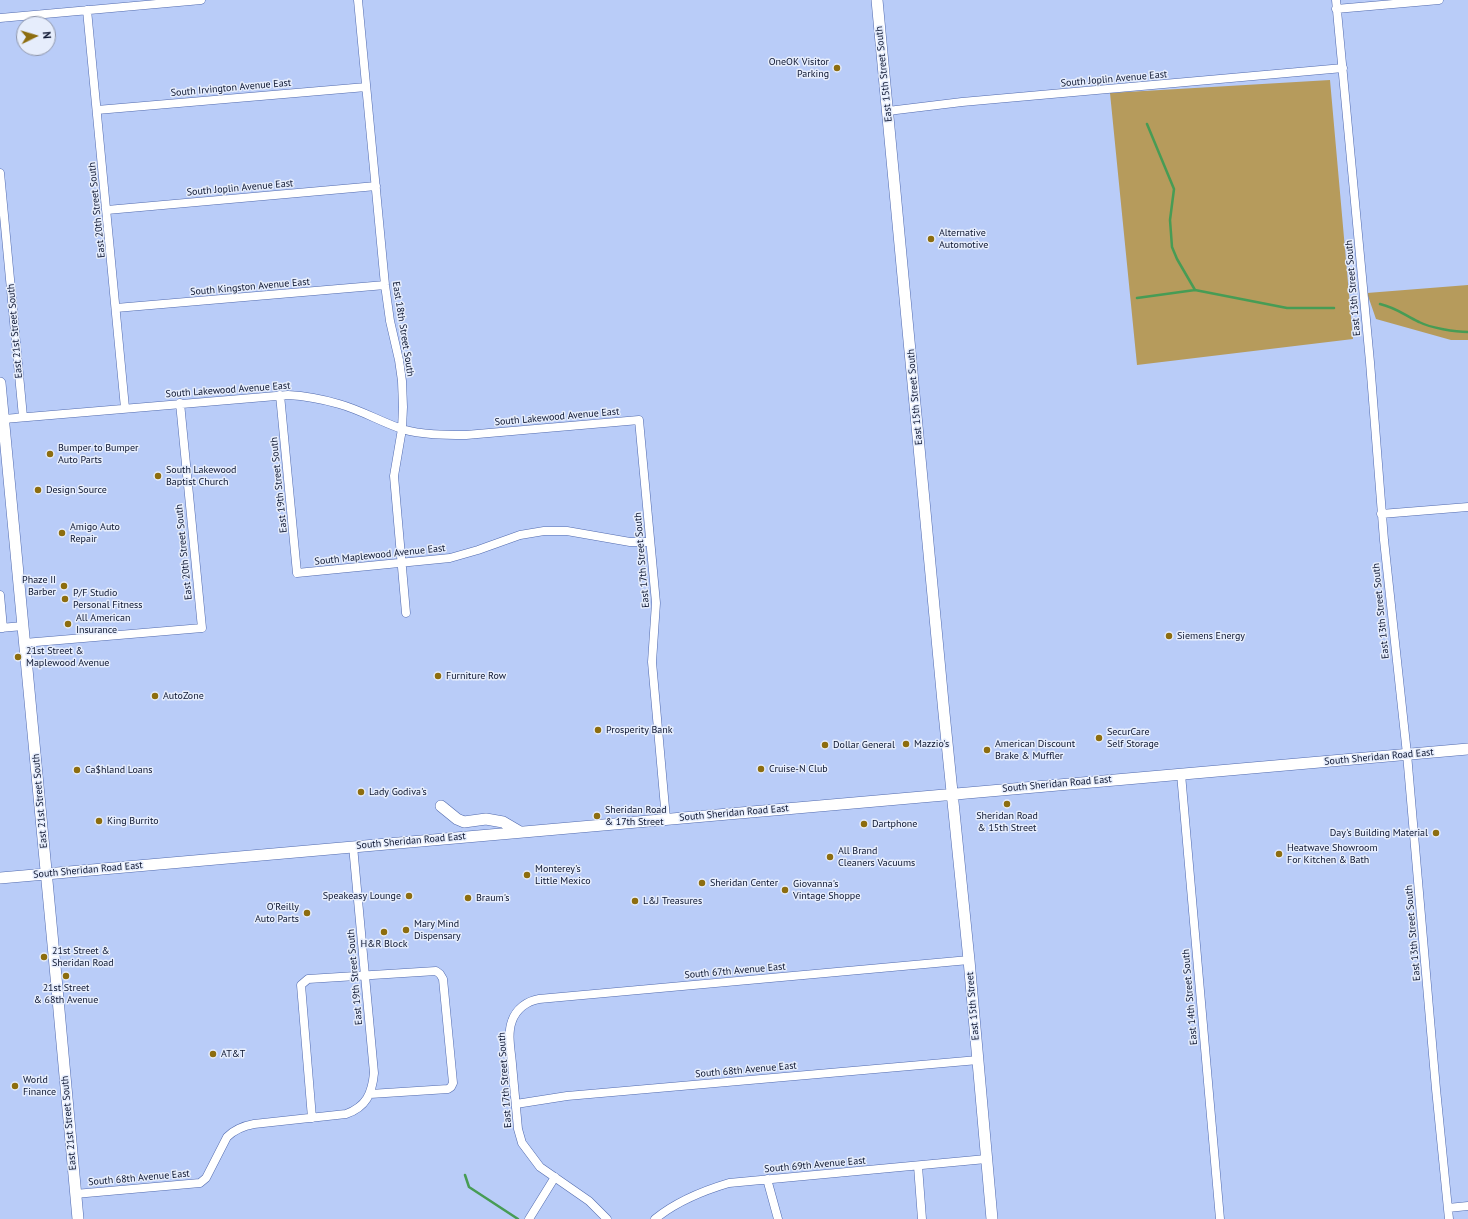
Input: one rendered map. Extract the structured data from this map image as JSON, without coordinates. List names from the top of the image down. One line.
{"streets":{"main road":["East 15th Street South","East 21st Street South","South Sheridan Road East","East 15th Street"],"street":["South Joplin Avenue East","South Irvington Avenue East","East 20th Street South","South Kingston Avenue East","East 13th Street South","East 18th Street South","South Lakewood Avenue East","East 19th Street South","South Maplewood Avenue East","East 17th Street South","South 67th Avenue East","East 14th Street South","South 68th Avenue East","South 69th Avenue East"]},"crossings":[["East 15th Street South","South Joplin Avenue East"],["East 15th Street South","South Sheridan Road East"],["East 15th Street South","East 15th Street"],["South Joplin Avenue East","East 20th Street South"],["South Joplin Avenue East","East 13th Street South"],["South Joplin Avenue East","East 18th Street South"],["South Irvington Avenue East","East 20th Street South"],["South Irvington Avenue East","East 18th Street South"],["East 20th Street South","South Kingston Avenue East"],["East 20th Street South","East 21st Street South"],["East 20th Street South","South Lakewood Avenue East"],["South Kingston Avenue East","East 18th Street South"],["East 13th Street South","South Sheridan Road East"],["East 18th Street South","South Lakewood Avenue East"],["East 18th Street South","South Maplewood Avenue East"],["East 21st Street South","South Lakewood Avenue East"],["East 21st Street South","South Sheridan Road East"],["East 21st Street South","South 68th Avenue East"],["South Lakewood Avenue East","East 19th Street South"],["South Lakewood Avenue East","East 17th Street South"],["East 19th Street South","South Maplewood Avenue East"],["East 19th Street South","South Sheridan Road East"],["East 19th Street South","South 68th Avenue East"],["South Maplewood Avenue East","East 17th Street South"],["East 17th Street South","South Sheridan Road East"],["East 17th Street South","South 67th Avenue East"],["East 17th Street South","South 68th Avenue East"],["South Sheridan Road East","East 14th Street South"],["South Sheridan Road East","East 15th Street"],["South 67th Avenue East","East 15th Street"],["East 15th Street","South 68th Avenue East"],["East 15th Street","South 69th Avenue East"]],"places":["OneOK Visitor Parking","Alternative Automotive","Bumper to Bumper Auto Parts","South Lakewood Baptist Church","Design Source","Amigo Auto Repair","Phaze II Barber","P/F Studio Personal Fitness","All American Insurance","Siemens Energy","21st Street & Maplewood Avenue","Furniture Row","AutoZone","Prosperity Bank","SecurCare Self Storage","Mazzio's","Dollar General","American Discount Brake & Muffler","Cruise-N Club","Ca$hland Loans","Lady Godiva's","Sheridan Road & 15th Street","Sheridan Road & 17th Street","King Burrito","Dartphone","Day's Building Material","Heatwave Showroom For Kitchen & Bath","All Brand Cleaners Vacuums","Monterey's Little Mexico","Sheridan Center","Giovanna's Vintage Shoppe","Speakeasy Lounge","Braum's","L&J Treasures","O'Reilly Auto Parts","Mary Mind Dispensary","H&R Block","21st Street & Sheridan Road","21st Street & 68th Avenue","AT&T","World Finance"],"north":"right"}
